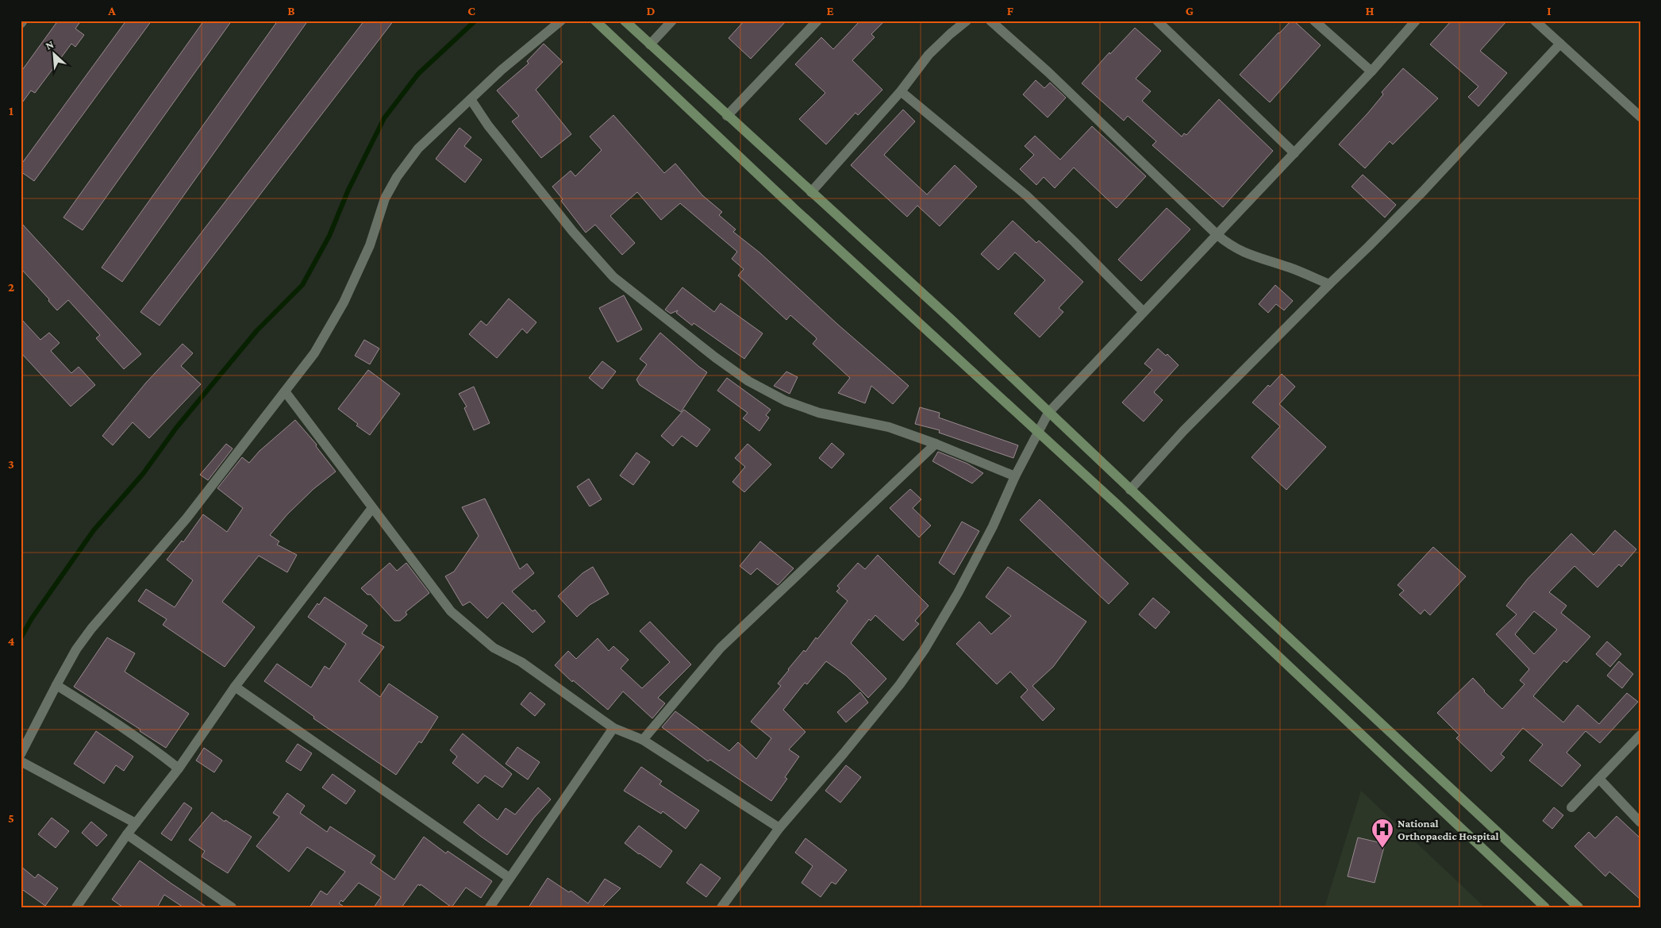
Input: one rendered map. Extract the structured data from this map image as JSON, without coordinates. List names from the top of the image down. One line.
{"places":{"hospital":["National Orthopaedic Hospital"]},"north":"top left","grid":{"columns":["A","B","C","D","E","F","G","H","I"],"rows":["1","2","3","4","5"]}}
